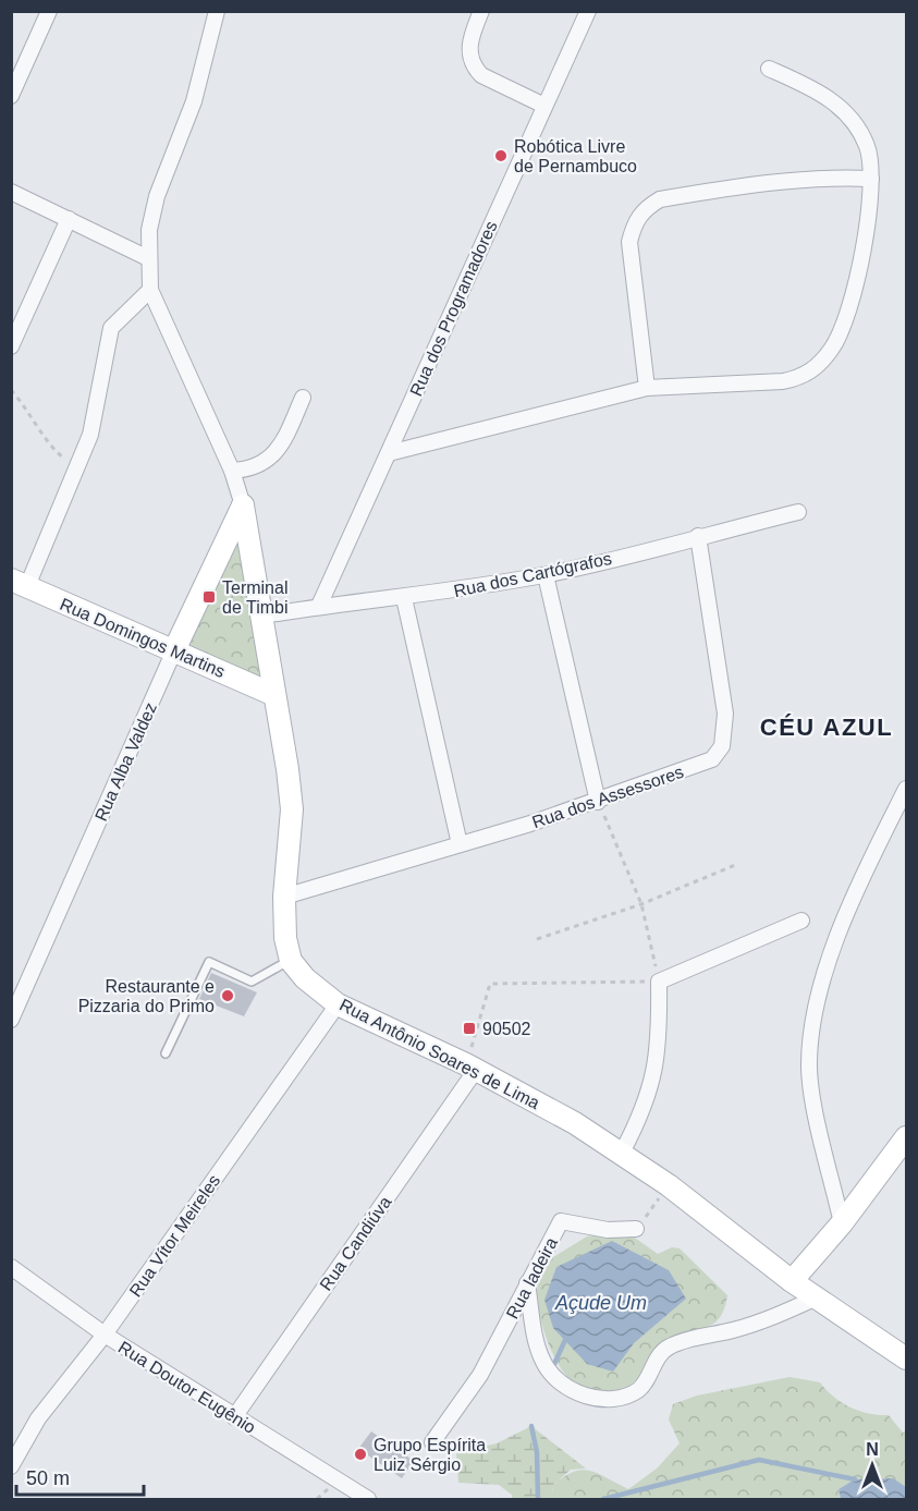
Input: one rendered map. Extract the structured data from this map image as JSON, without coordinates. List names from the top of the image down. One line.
{"streets":{"street":["Rua dos Programadores","Rua dos Cartógrafos","Rua Domingos Martins","Rua Alba Valdez","Rua dos Assessores","Rua Antônio Soares de Lima","Rua Vítor Meireles","Rua Candiúva","Rua ladeira","Rua Doutor Eugênio"]},"crossings":[["Rua dos Programadores","Rua dos Cartógrafos"],["Rua dos Cartógrafos","Rua dos Assessores"],["Rua Domingos Martins","Rua Alba Valdez"],["Rua Antônio Soares de Lima","Rua Vítor Meireles"],["Rua Antônio Soares de Lima","Rua Candiúva"],["Rua Vítor Meireles","Rua Doutor Eugênio"],["Rua Candiúva","Rua Doutor Eugênio"]],"districts":["CÉU AZUL"],"water":["Açude Um"],"places":{"other":["Robótica Livre de Pernambuco","Restaurante e Pizzaria do Primo","Grupo Espírita Luiz Sérgio"],"transit":["Terminal de Timbi","90502"]},"scale_bar":"50 m","north":"top"}
